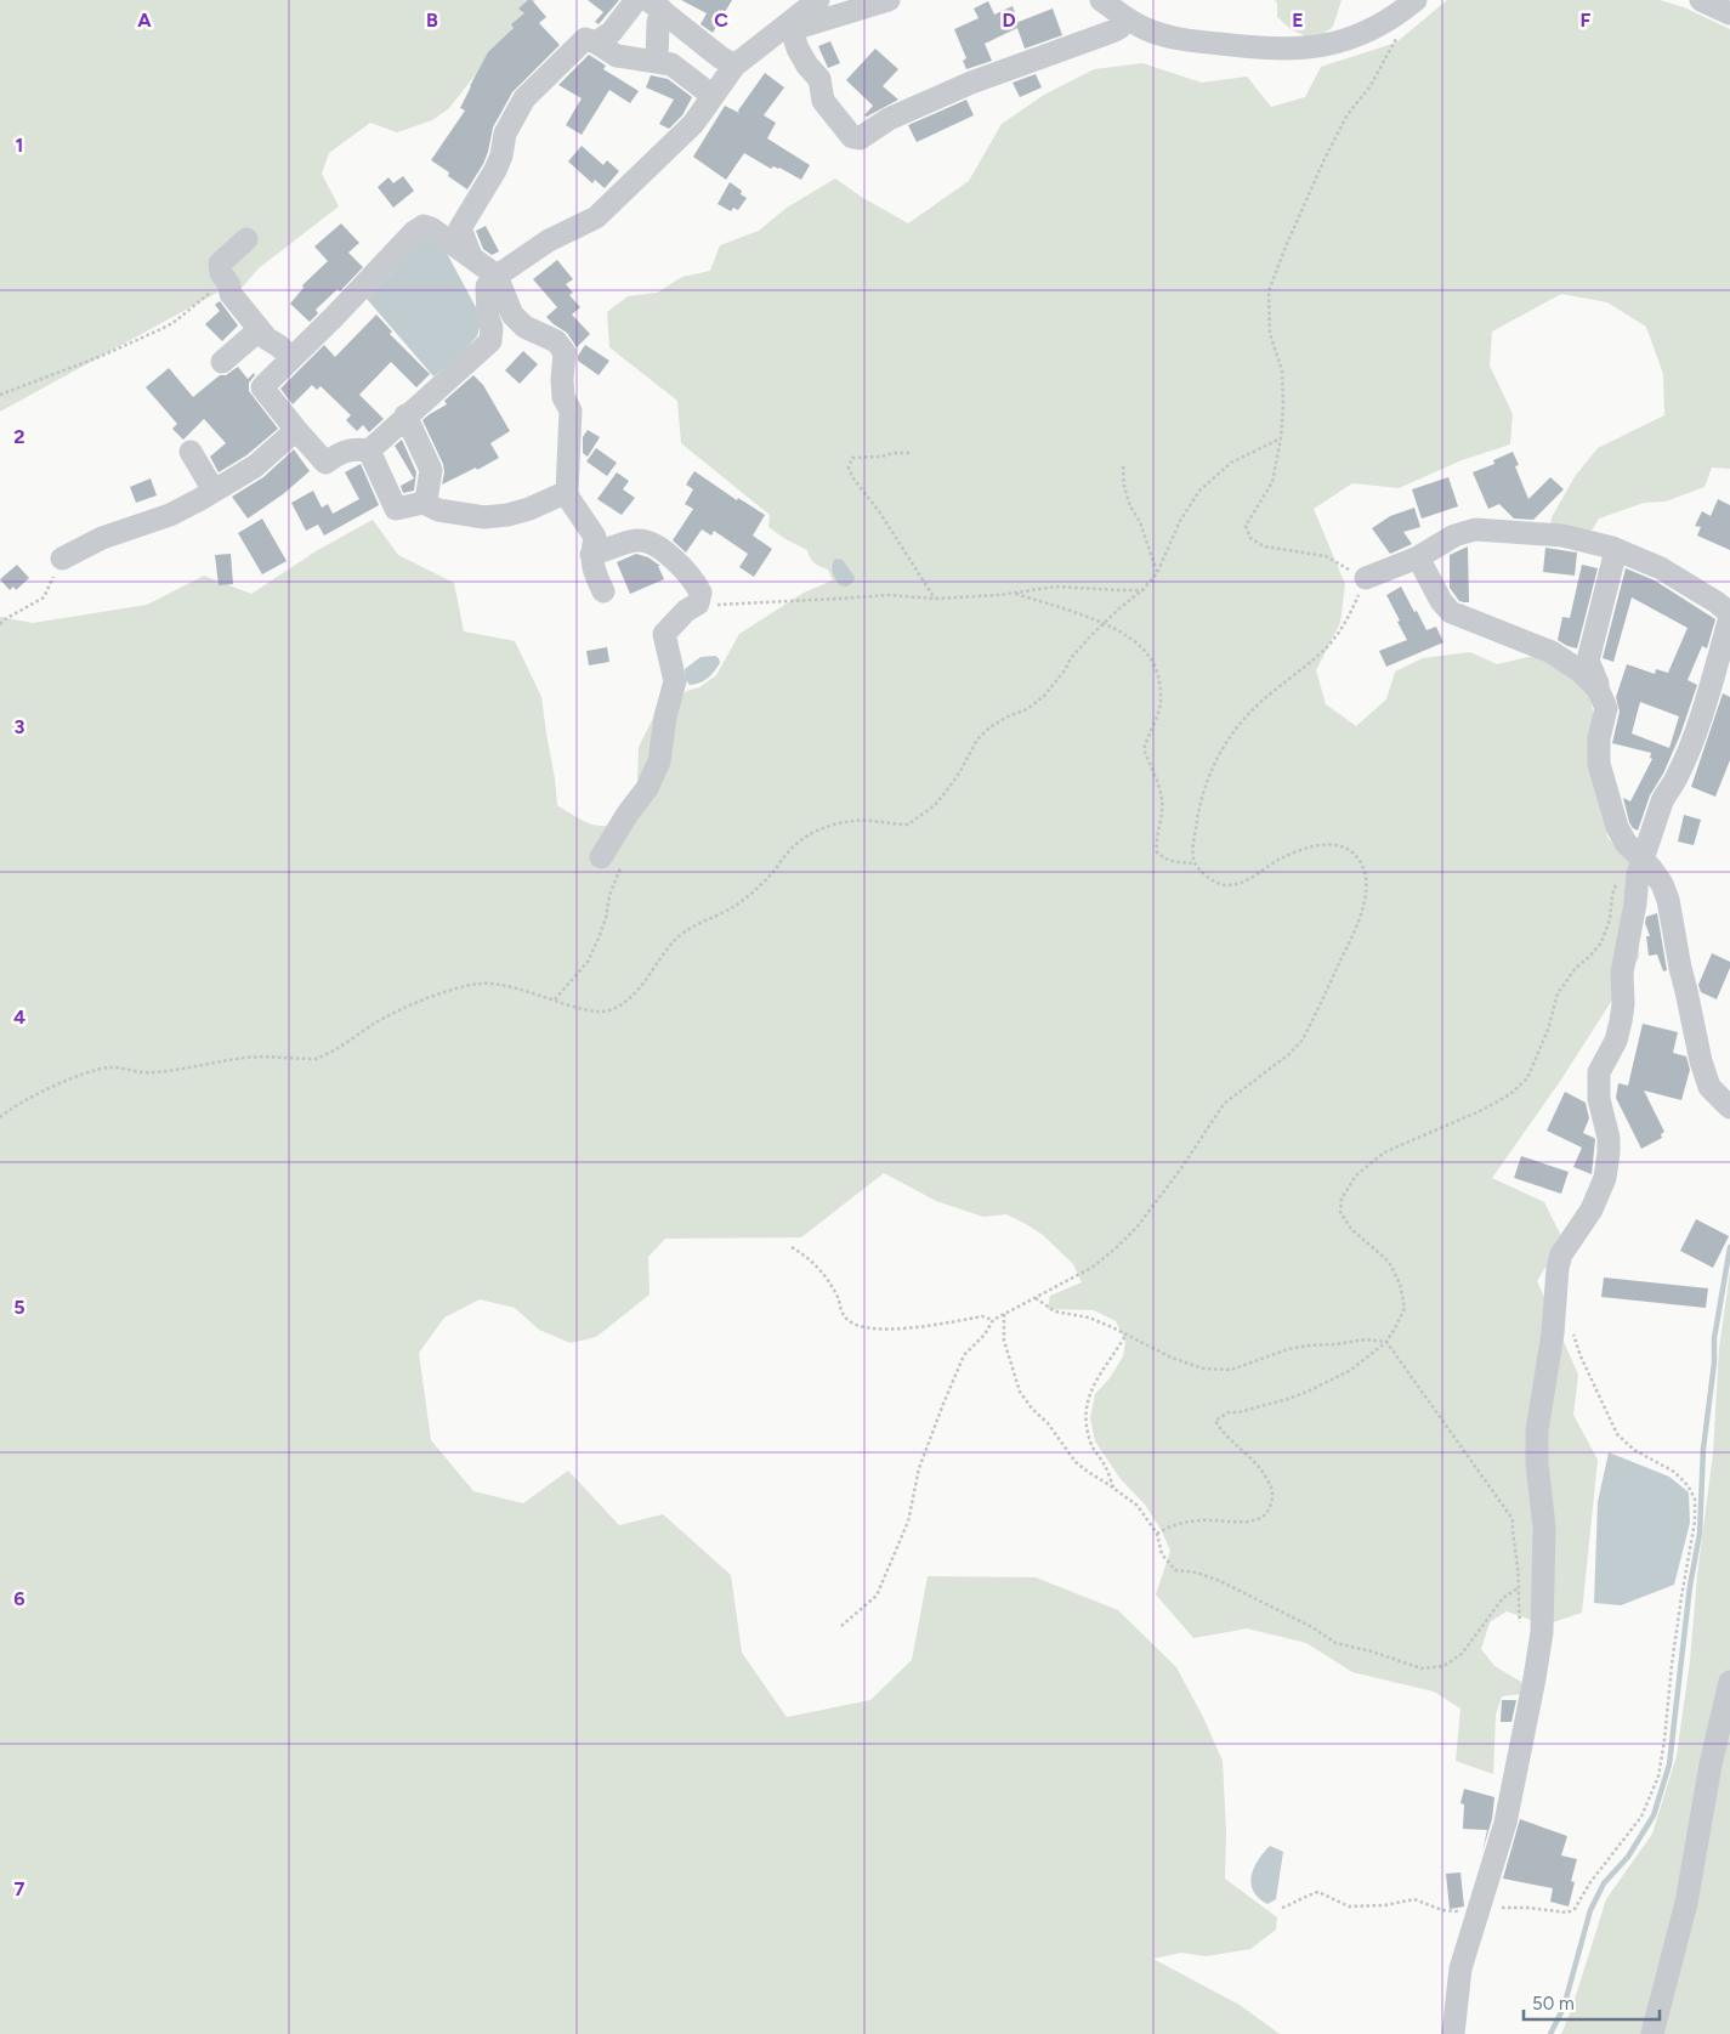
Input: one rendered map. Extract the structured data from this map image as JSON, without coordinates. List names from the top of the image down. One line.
{"scale_bar":"50 m","grid":{"columns":["A","B","C","D","E","F"],"rows":["1","2","3","4","5","6","7"]}}
